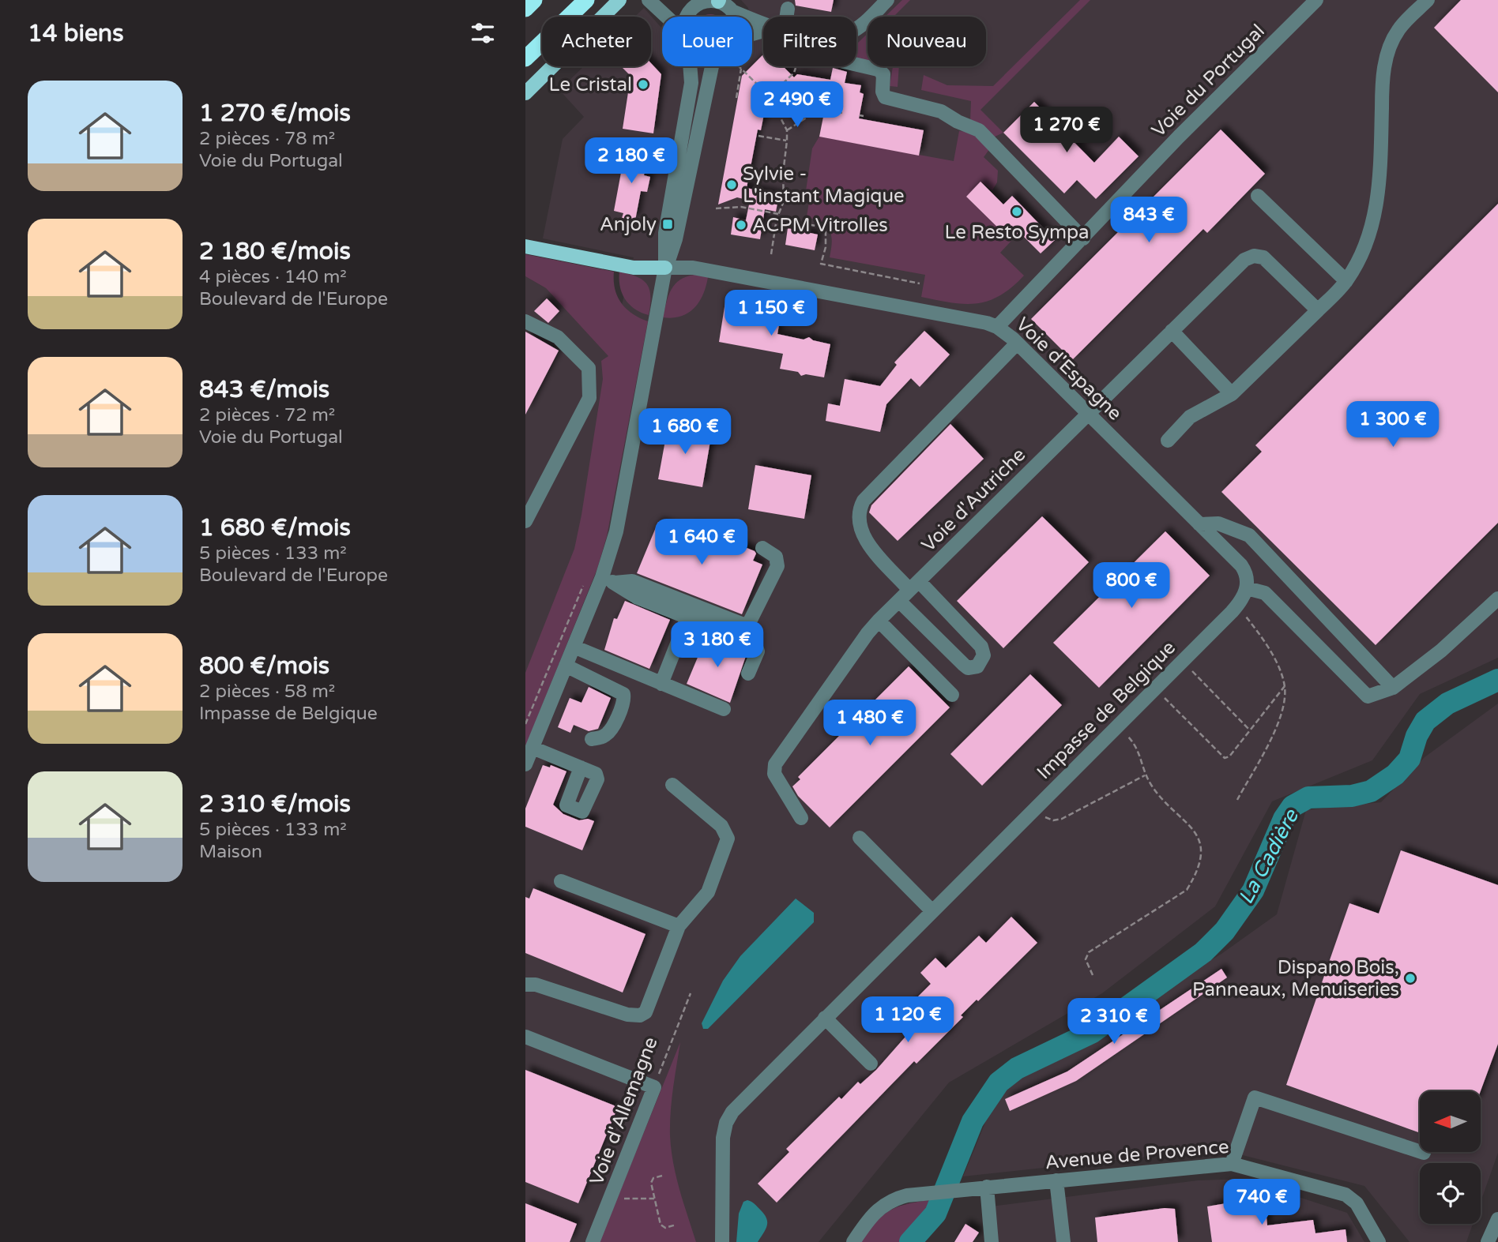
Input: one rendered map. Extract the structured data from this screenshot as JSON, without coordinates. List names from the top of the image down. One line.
{"streets":{"street":["Voie du Portugal","Voie d'Espagne","Voie d'Autriche","Impasse de Belgique","Voie d'Allemagne","Avenue de Provence"]},"crossings":[["Voie du Portugal","Voie d'Espagne"],["Voie d'Espagne","Voie d'Autriche"],["Voie d'Espagne","Impasse de Belgique"]],"water":["La Cadière"],"places":{"other":["Le Cristal","Sylvie - L'instant Magique","Le Resto Sympa","ACPM Vitrolles","Dispano Bois, Panneaux, Menuiseries"],"transit":["Anjoly"]},"north":"left","page":{"heading":"14 biens","chip":["Acheter","Louer","Filtres","Nouveau"],"list":[{"name":"1 270 €/mois","note":"2 pièces · 78 m² · Voie du Portugal"},{"name":"2 180 €/mois","note":"4 pièces · 140 m² · Boulevard de l'Europe"},{"name":"843 €/mois","note":"2 pièces · 72 m² · Voie du Portugal"},{"name":"1 680 €/mois","note":"5 pièces · 133 m² · Boulevard de l'Europe"},{"name":"800 €/mois","note":"2 pièces · 58 m² · Impasse de Belgique"},{"name":"2 310 €/mois","note":"5 pièces · 133 m² · Maison"}],"price":["2 490 €","1 270 €","2 180 €","843 €","1 150 €","1 300 €","1 680 €","1 640 €","800 €","3 180 €","1 480 €","1 120 €","2 310 €","740 €"]}}
